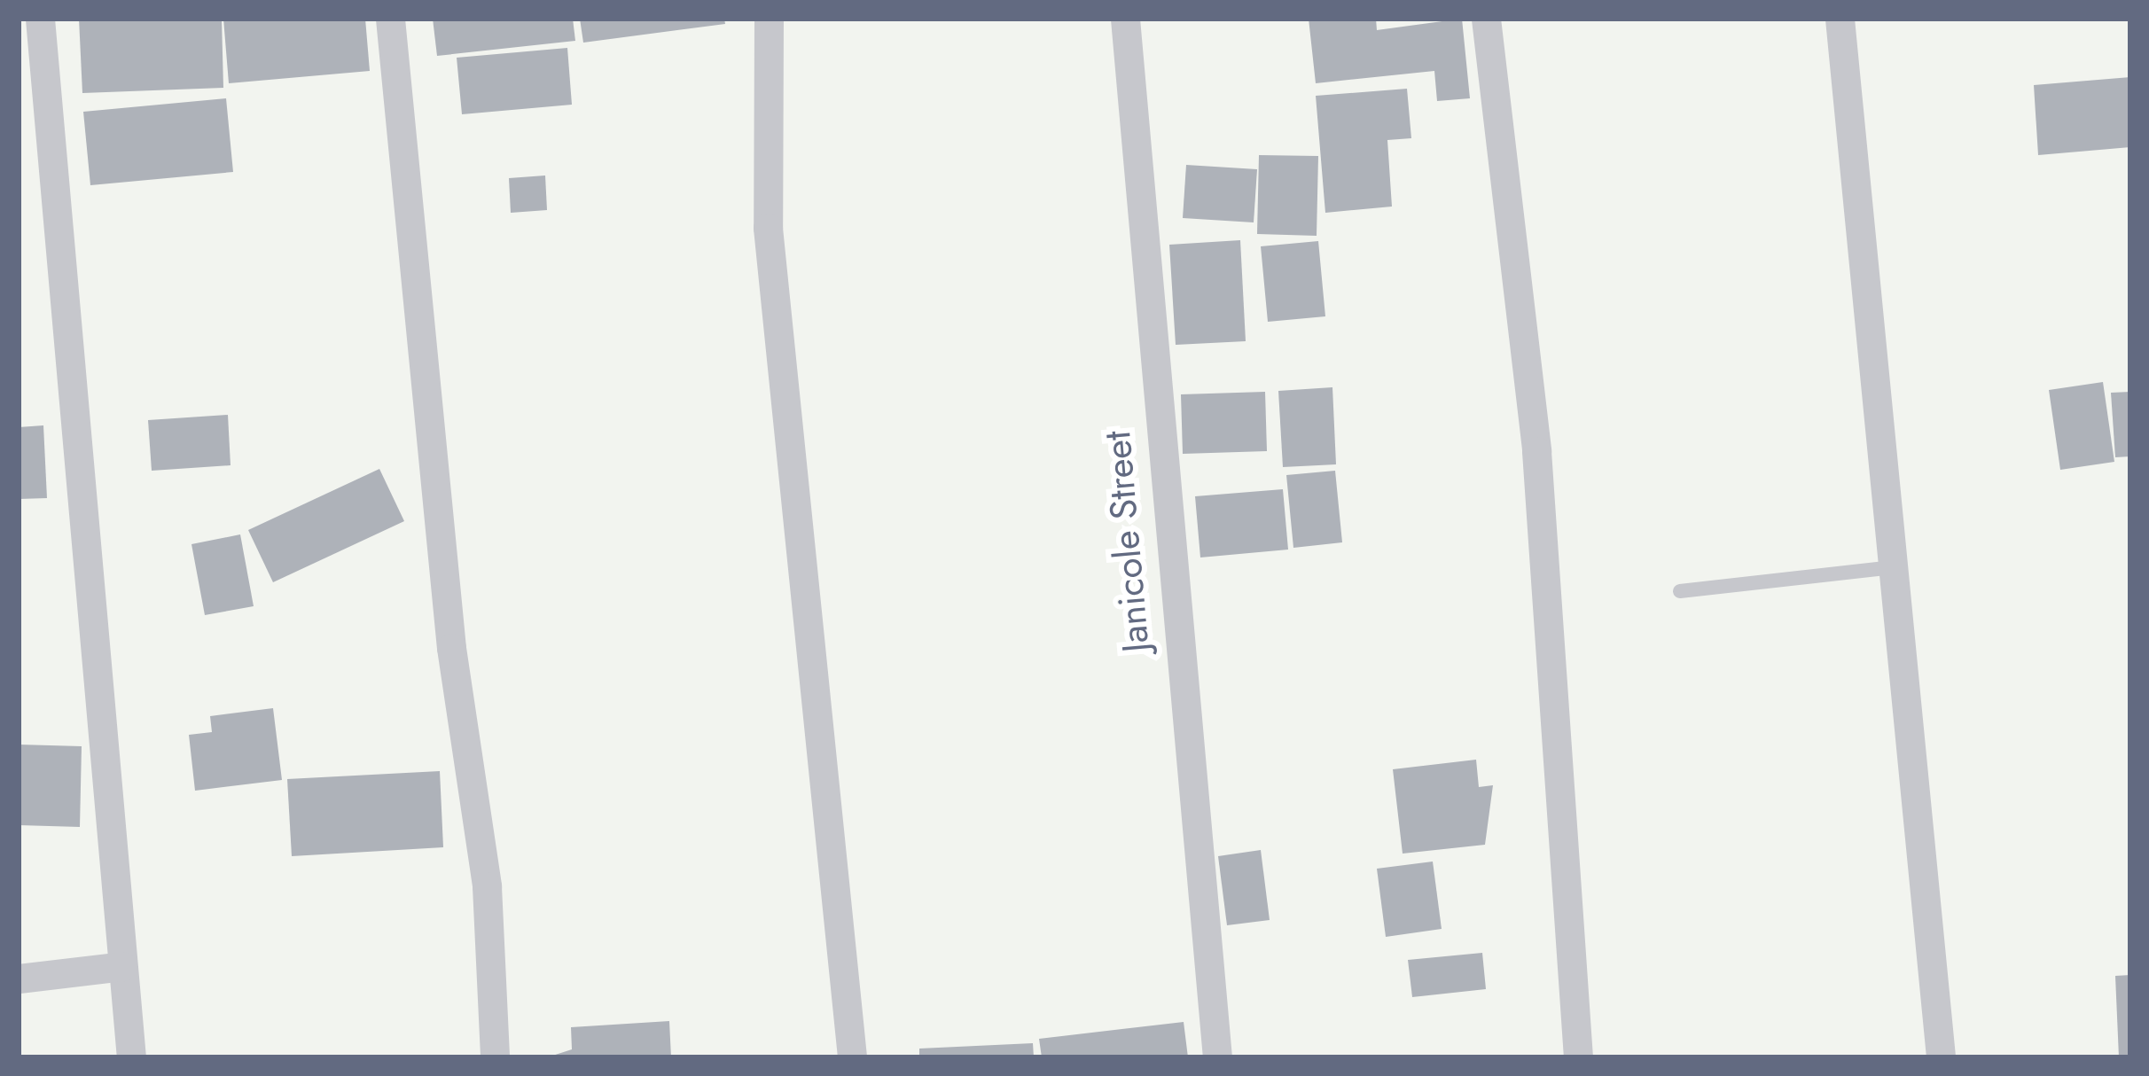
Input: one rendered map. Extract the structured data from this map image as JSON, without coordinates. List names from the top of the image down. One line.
{"streets":{"street":["Janicole Street"]}}
